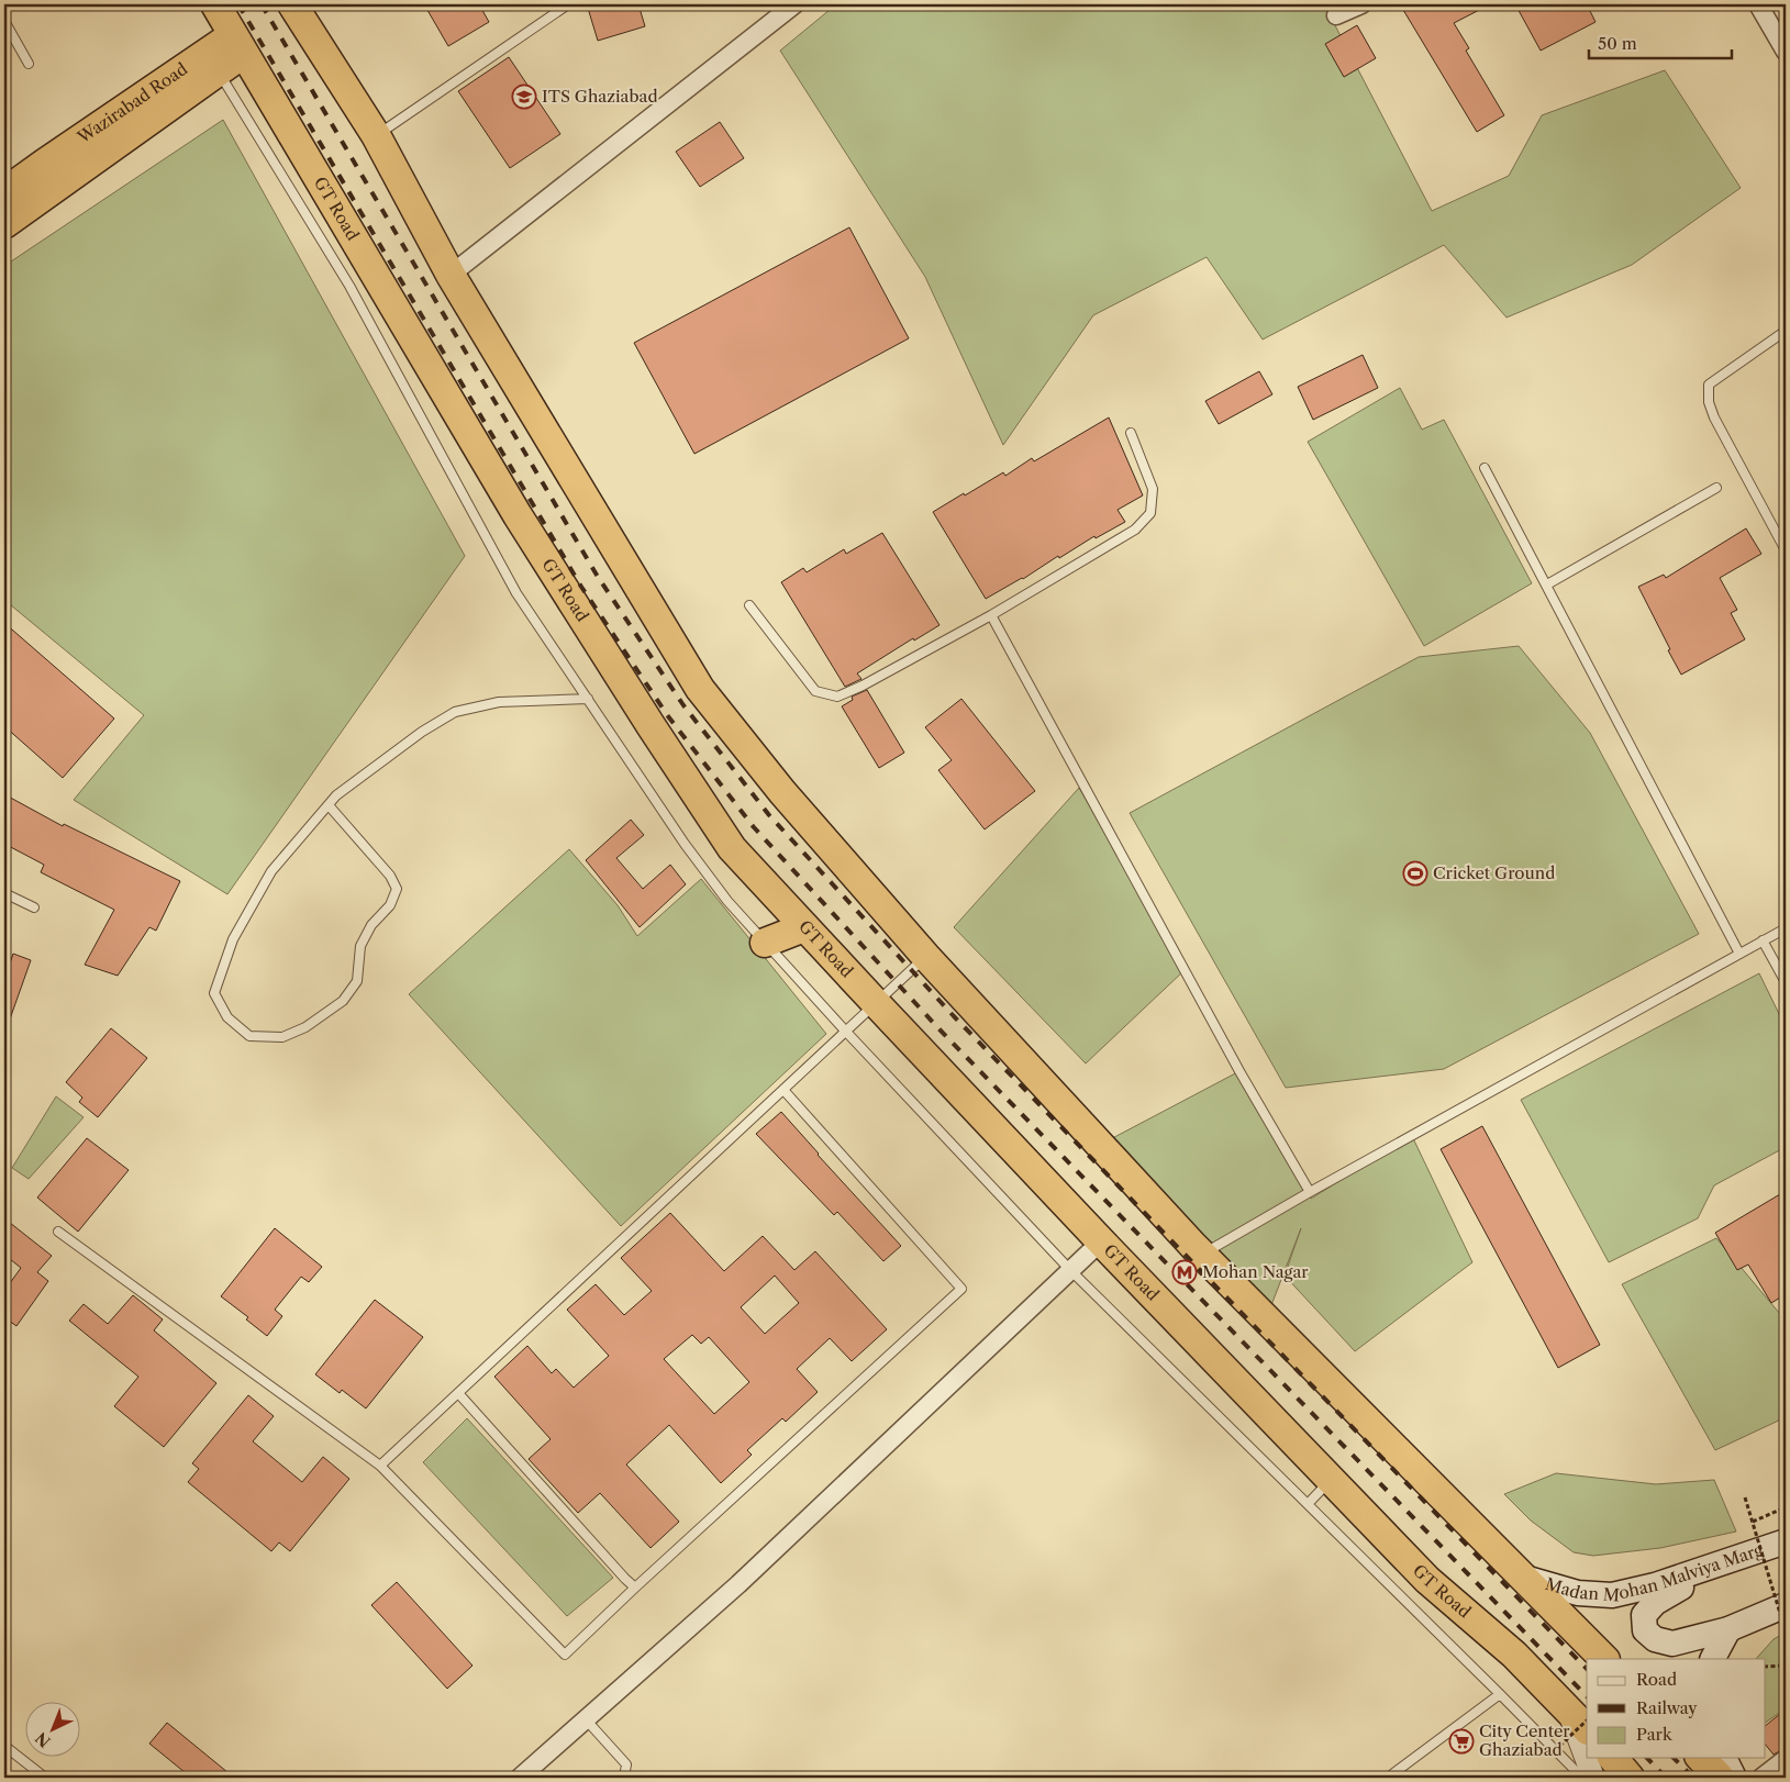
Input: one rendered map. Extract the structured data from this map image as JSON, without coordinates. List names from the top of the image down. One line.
{"streets":{"highway":["Wazirabad Road","GT Road"],"main road":["Madan Mohan Malviya Marg"]},"crossings":[["Wazirabad Road","GT Road"]],"places":{"school or university":["ITS Ghaziabad"],"sports":["Cricket Ground"],"metro station":["Mohan Nagar"],"supermarket":["City Center Ghaziabad"]},"legend":["Road","Railway","Park"],"scale_bar":"50 m","north":"bottom left"}
